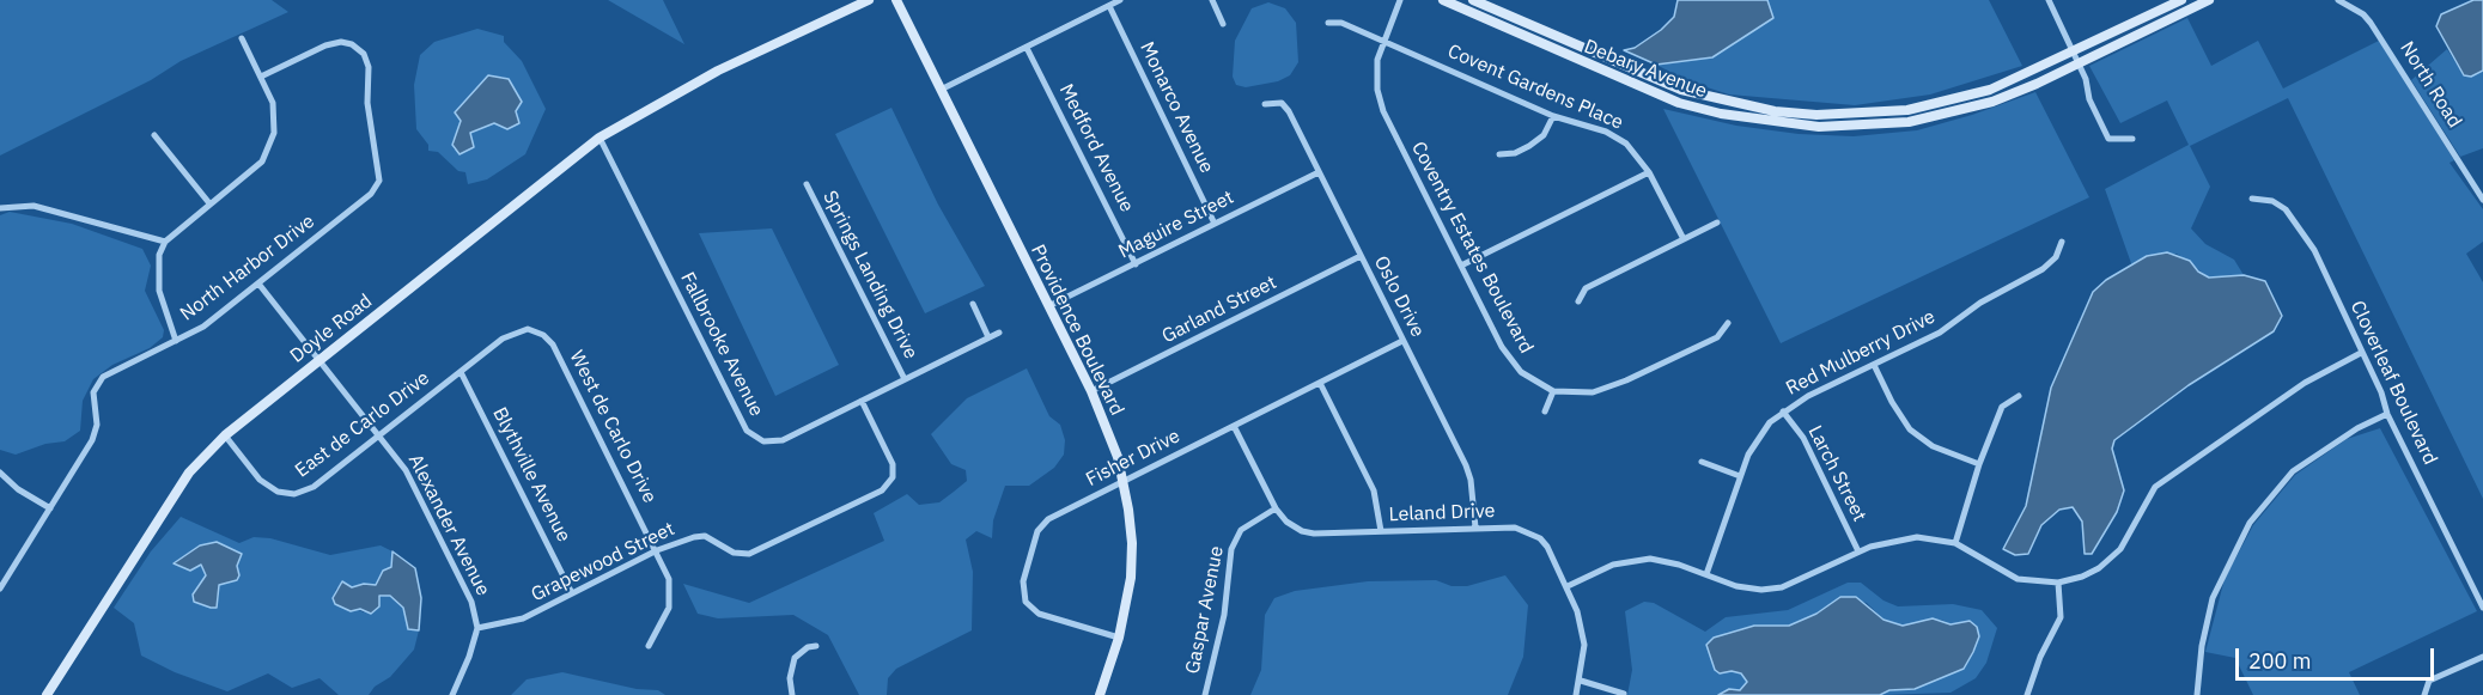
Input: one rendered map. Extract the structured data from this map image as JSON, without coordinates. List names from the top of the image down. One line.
{"streets":{"main road":["Debary Avenue","Doyle Road","Providence Boulevard"],"street":["North Road","Covent Gardens Place","Monarco Avenue","Medford Avenue","Maguire Street","Coventry Estates Boulevard","North Harbor Drive","Springs Landing Drive","Oslo Drive","Garland Street","Fallbrooke Avenue","Red Mulberry Drive","Cloverleaf Boulevard","East de Carlo Drive","West de Carlo Drive","Fisher Drive","Larch Street","Blythville Avenue","Leland Drive","Alexander Avenue","Grapewood Street","Gaspar Avenue"]},"crossings":[["Covent Gardens Place","Coventry Estates Boulevard"],["Monarco Avenue","Maguire Street"],["Medford Avenue","Maguire Street"],["Maguire Street","Oslo Drive"],["Maguire Street","Providence Boulevard"],["North Harbor Drive","Alexander Avenue"],["Springs Landing Drive","Fallbrooke Avenue"],["Oslo Drive","Garland Street"],["Oslo Drive","Fisher Drive"],["Oslo Drive","Leland Drive"],["Garland Street","Providence Boulevard"],["Doyle Road","Fallbrooke Avenue"],["Doyle Road","East de Carlo Drive"],["Doyle Road","Alexander Avenue"],["Providence Boulevard","Fisher Drive"],["Fallbrooke Avenue","Grapewood Street"],["Red Mulberry Drive","Larch Street"],["East de Carlo Drive","West de Carlo Drive"],["East de Carlo Drive","Blythville Avenue"],["East de Carlo Drive","Alexander Avenue"],["West de Carlo Drive","Grapewood Street"],["Fisher Drive","Leland Drive"],["Blythville Avenue","Grapewood Street"],["Leland Drive","Gaspar Avenue"],["Alexander Avenue","Grapewood Street"]],"scale_bar":"200 m"}
